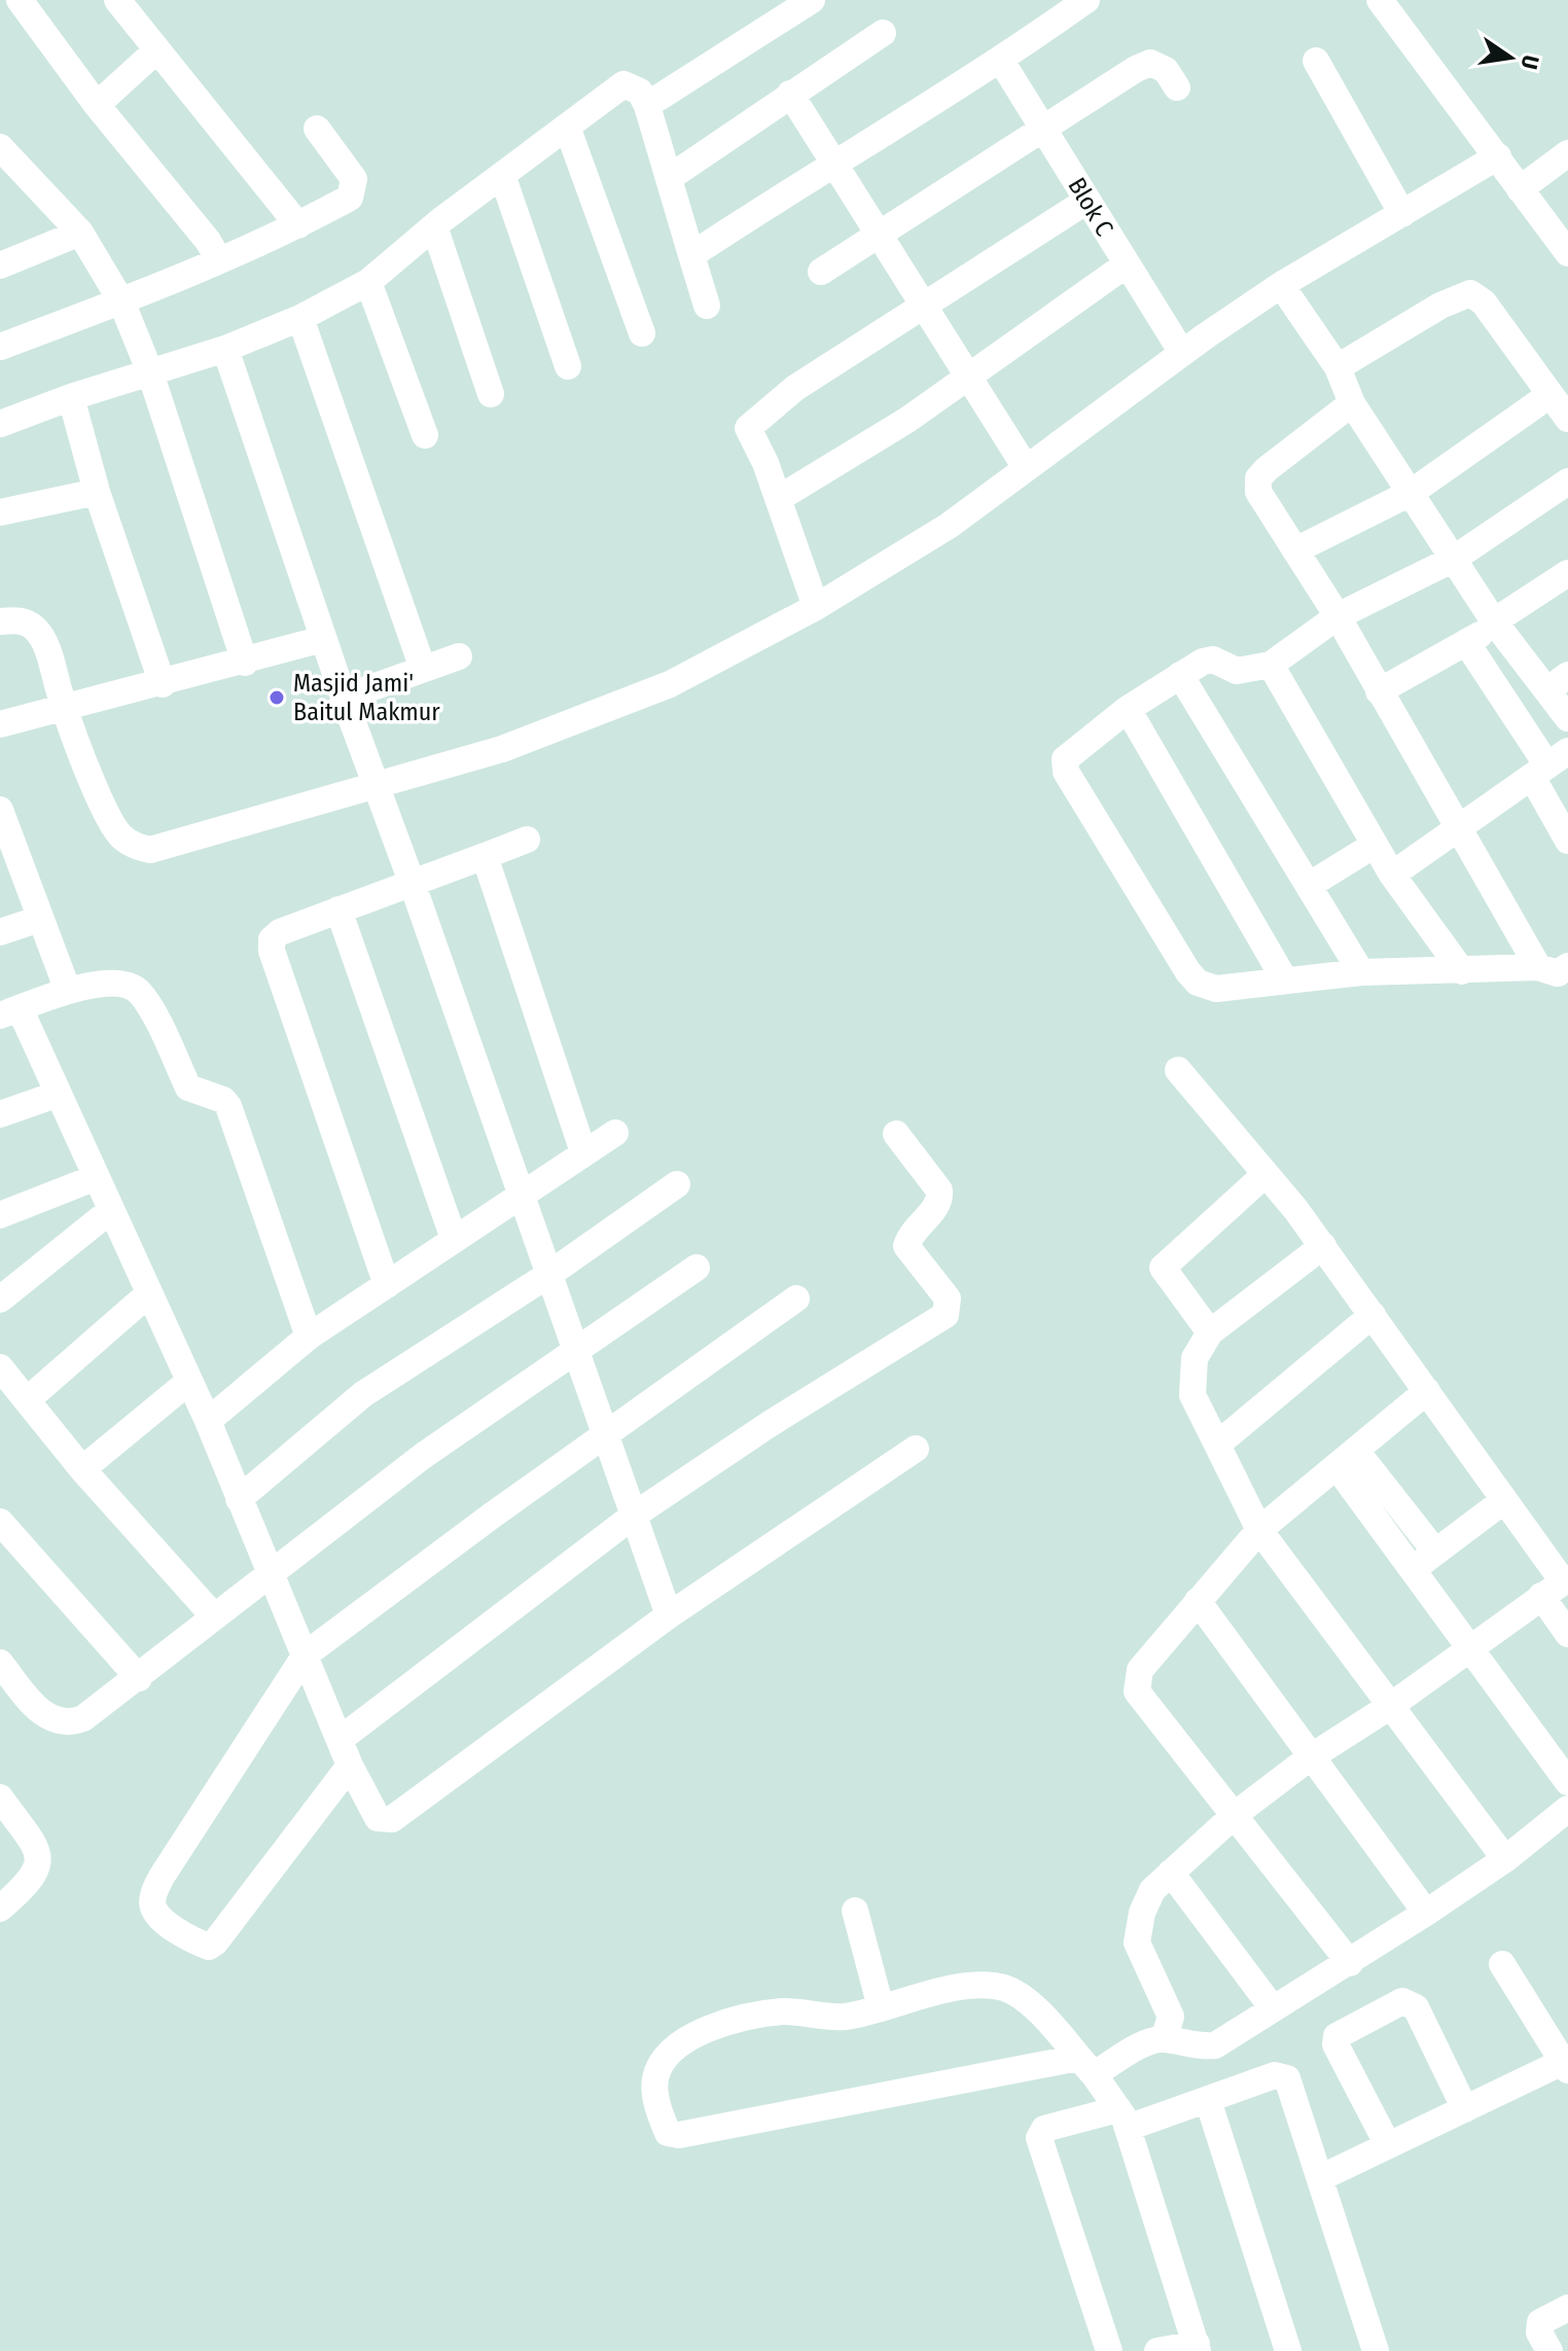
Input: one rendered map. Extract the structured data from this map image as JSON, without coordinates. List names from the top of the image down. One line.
{"streets":{"street":["Blok C"]},"places":["Masjid Jami' Baitul Makmur"],"north":"right"}
